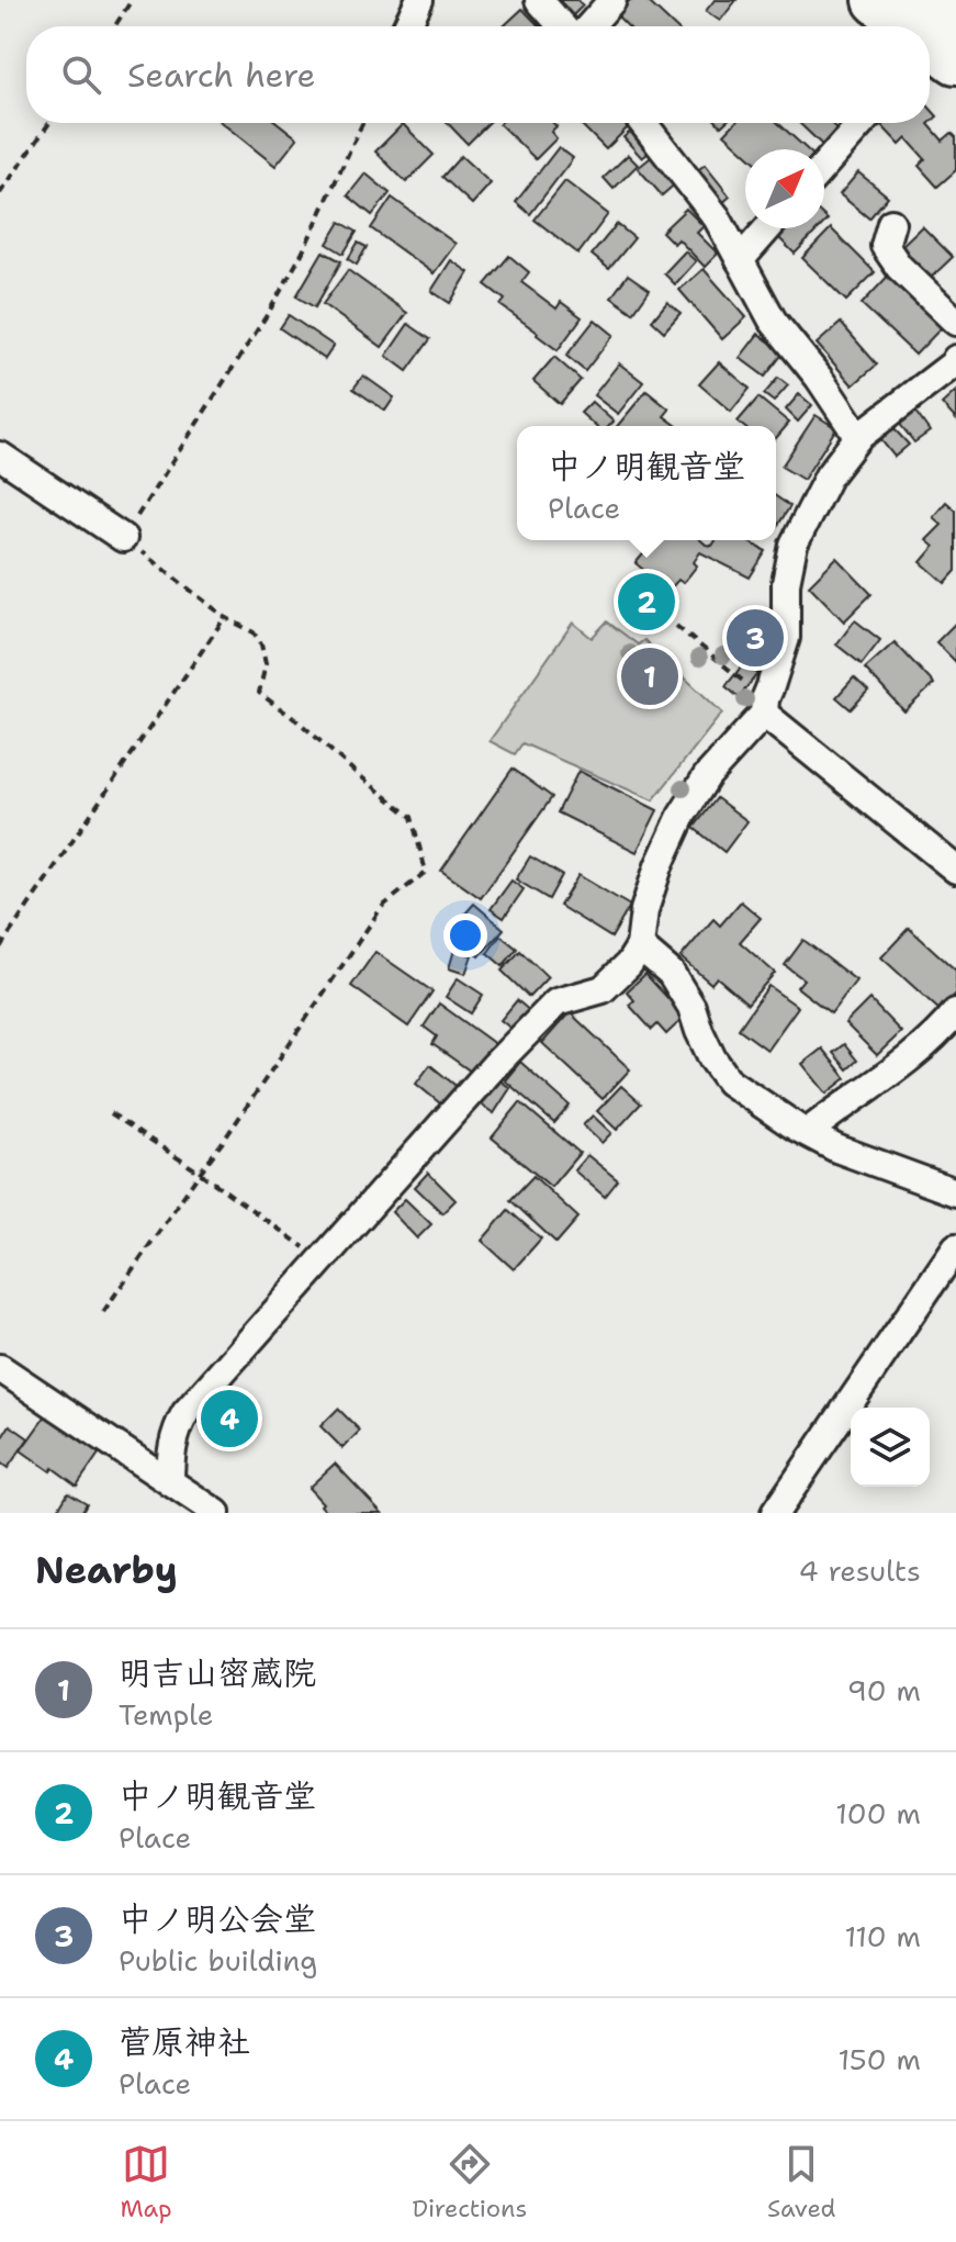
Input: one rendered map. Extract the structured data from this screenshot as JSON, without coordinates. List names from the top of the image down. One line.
{"north":"top right","page":{"search":"Search here","popup":["中ノ明観音堂","Place"],"pins":["2","3","1","4"],"heading":["Nearby","4 results"],"list":[{"mark":"1","name":"明吉山密蔵院","note":"Temple","value":"90 m"},{"mark":"2","name":"中ノ明観音堂","note":"Place","value":"100 m"},{"mark":"3","name":"中ノ明公会堂","note":"Public building","value":"110 m"},{"mark":"4","name":"菅原神社","note":"Place","value":"150 m"}],"nav":["Map","Directions","Saved"]}}
